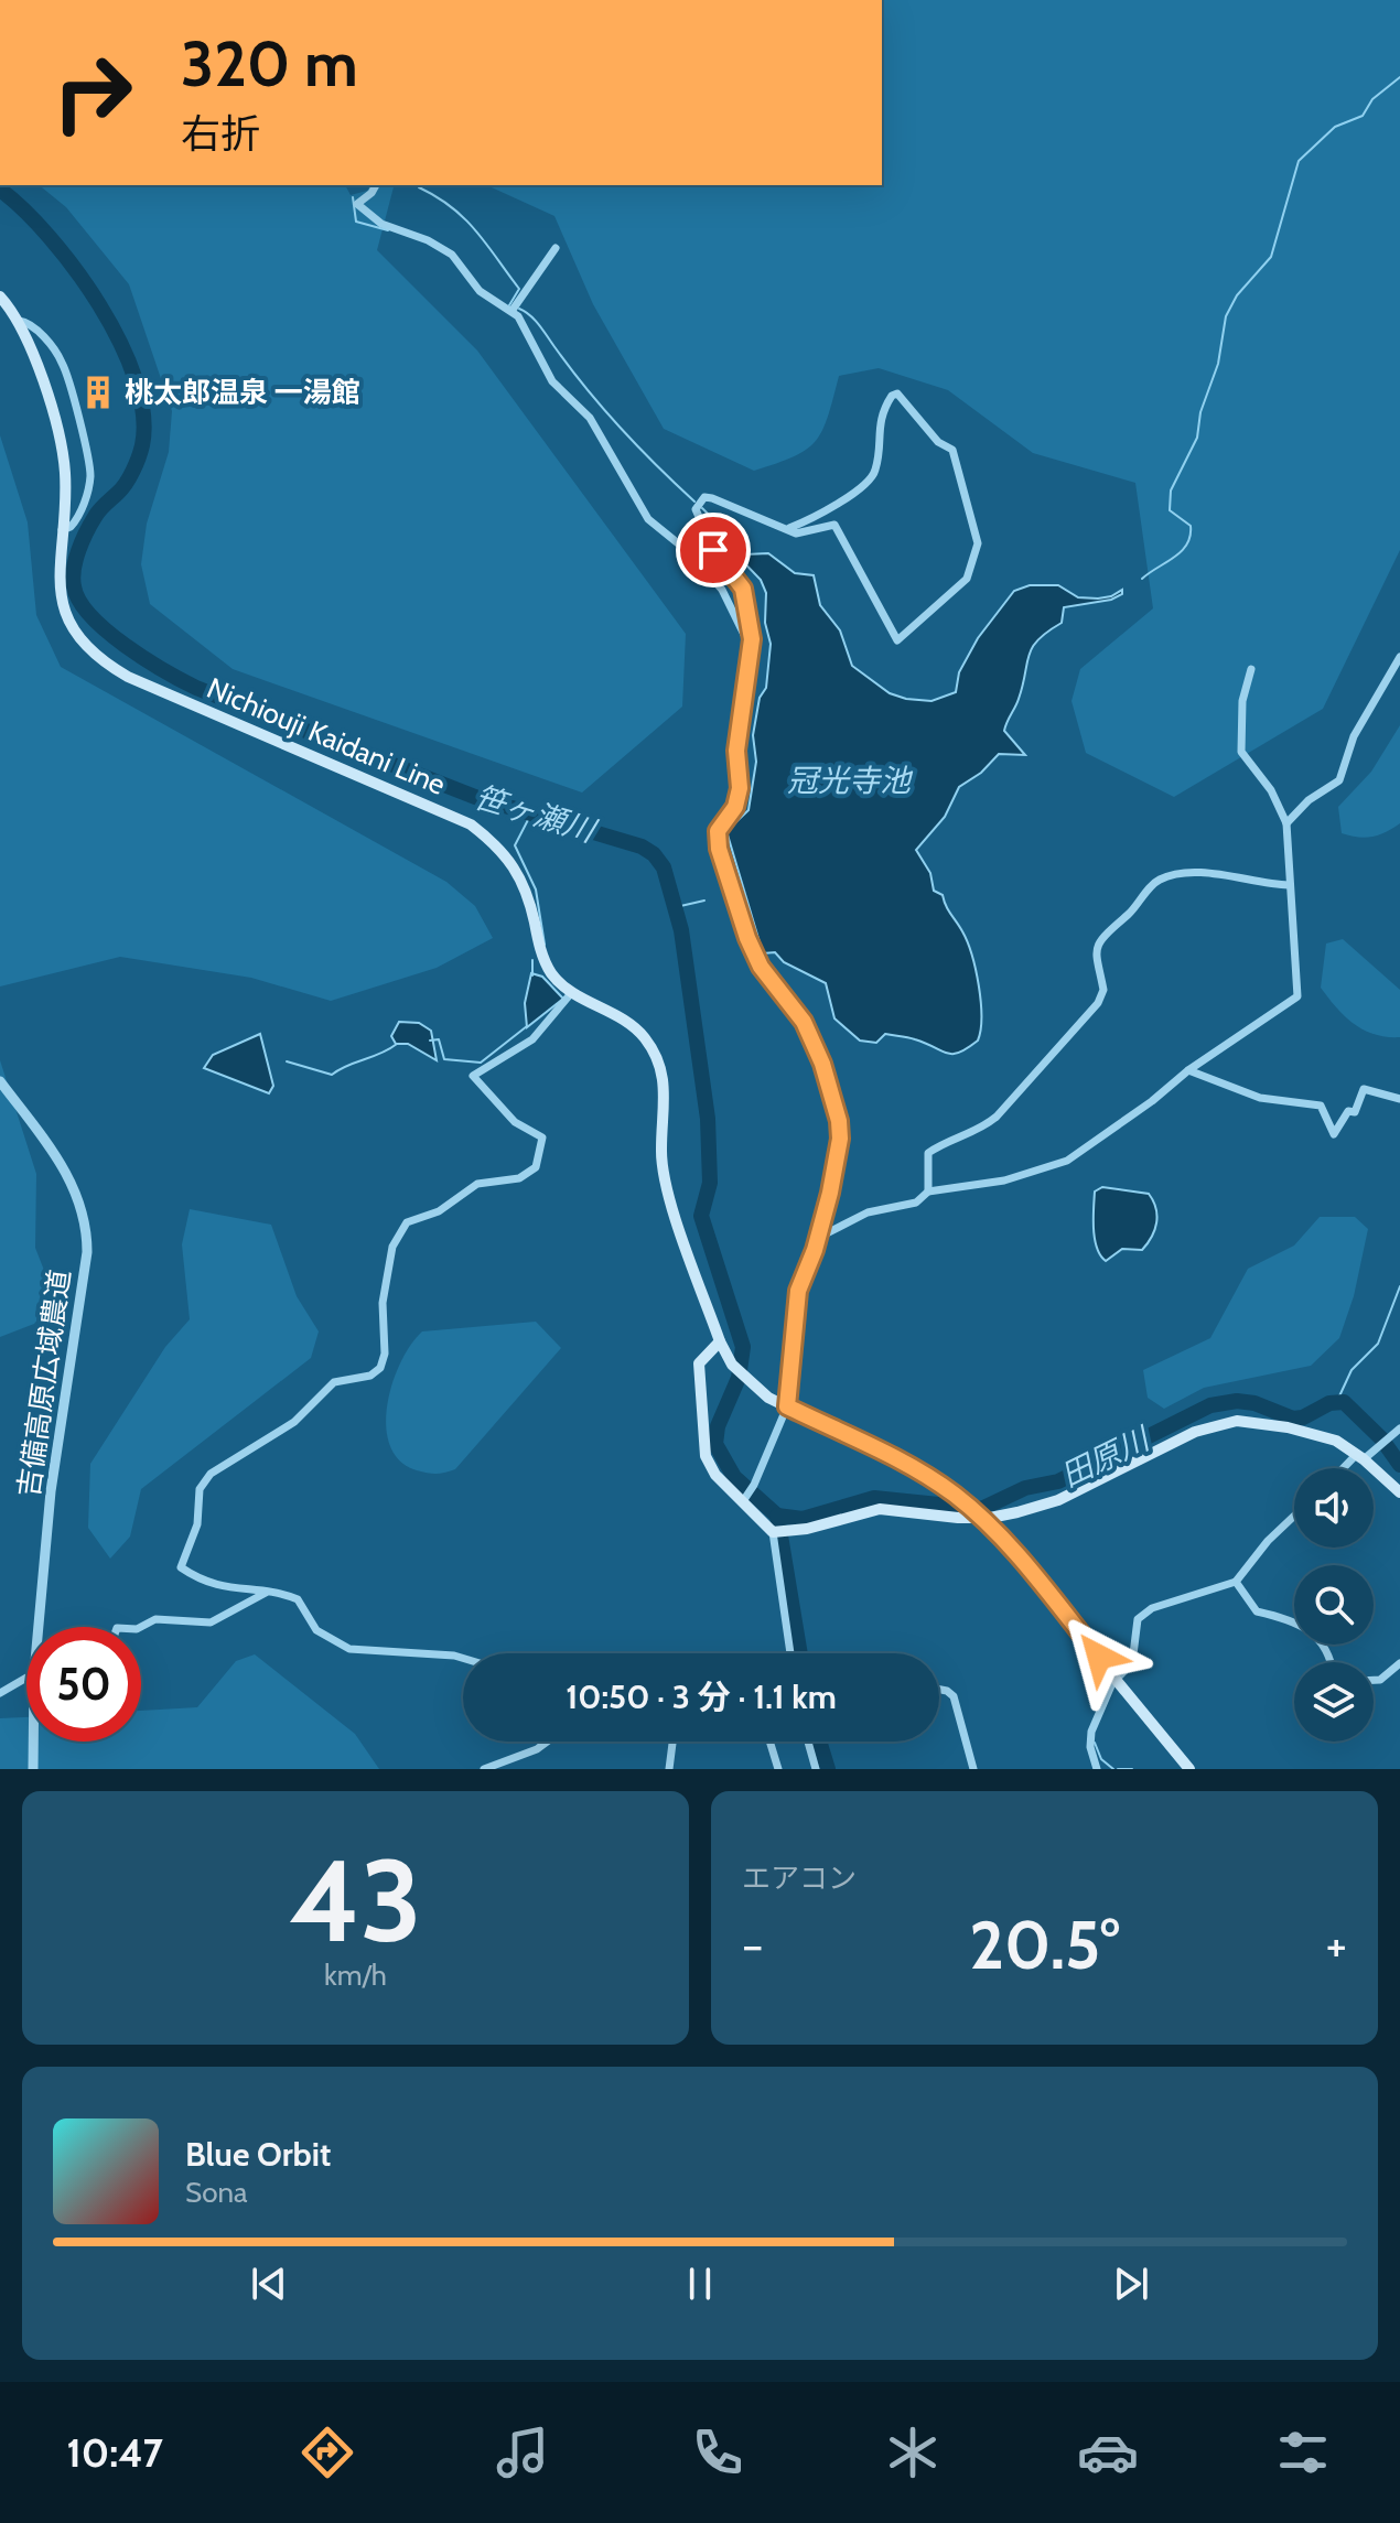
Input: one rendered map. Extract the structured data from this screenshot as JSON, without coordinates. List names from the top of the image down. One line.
{"streets":{"main road":["Nichiouji Kaidani Line"],"street":["吉備高原広域農道"]},"water":["冠光寺池","笹ヶ瀬川","田原川"],"places":{"building":["桃太郎温泉 一湯館"]},"page":{"turn":["320 m","右折"],"limit":"50","trip":"10:50 · 3 分 · 1.1 km","tile":[["43","km/h"],"エアコン"],"heat":["−","20.5°","+"],"song":["Blue Orbit","Sona"],"tabs":"10:47"}}
